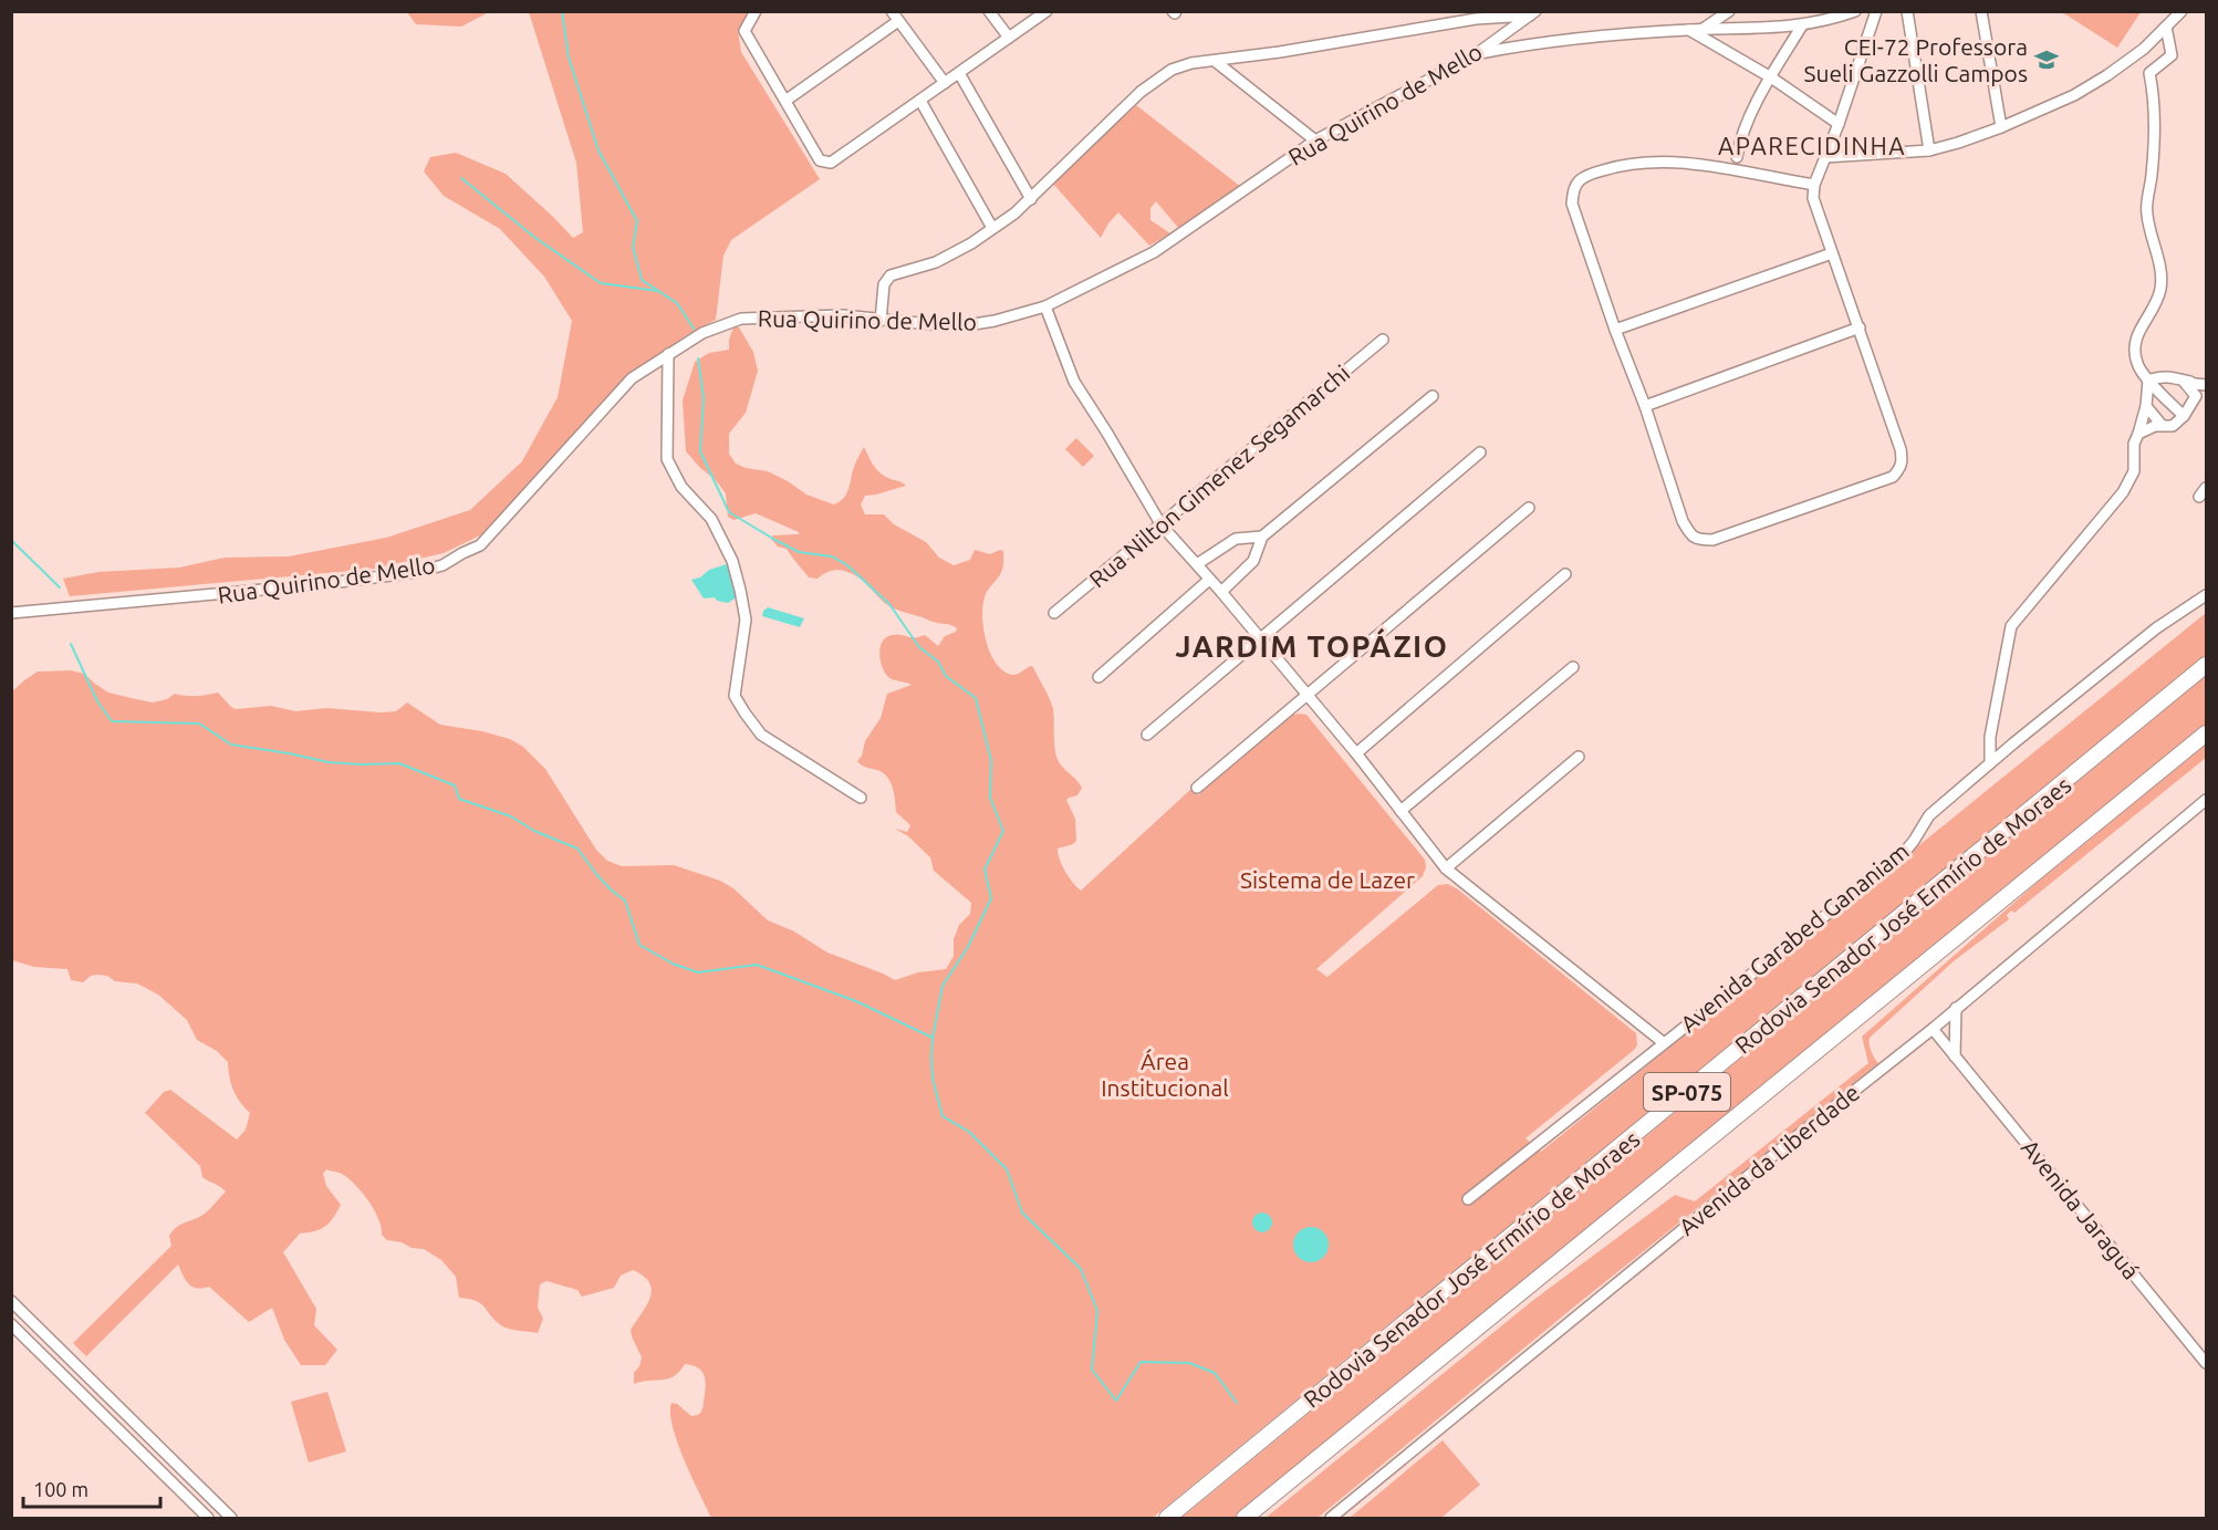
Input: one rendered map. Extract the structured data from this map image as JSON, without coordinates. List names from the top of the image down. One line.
{"streets":{"highway":["Rodovia Senador José Ermírio de Moraes","SP-075"],"street":["Rua Quirino de Mello","Rua Nilton Gimenez Segamarchi","Avenida Garabed Gananiam","Avenida da Liberdade","Avenida Jaraguá"]},"crossings":[["Avenida da Liberdade","Avenida Jaraguá"]],"districts":["APARECIDINHA","JARDIM TOPÁZIO"],"parks":["Sistema de Lazer","Área Institucional"],"places":{"school or university":["CEI-72 Professora Sueli Gazzolli Campos"]},"scale_bar":"100 m"}
